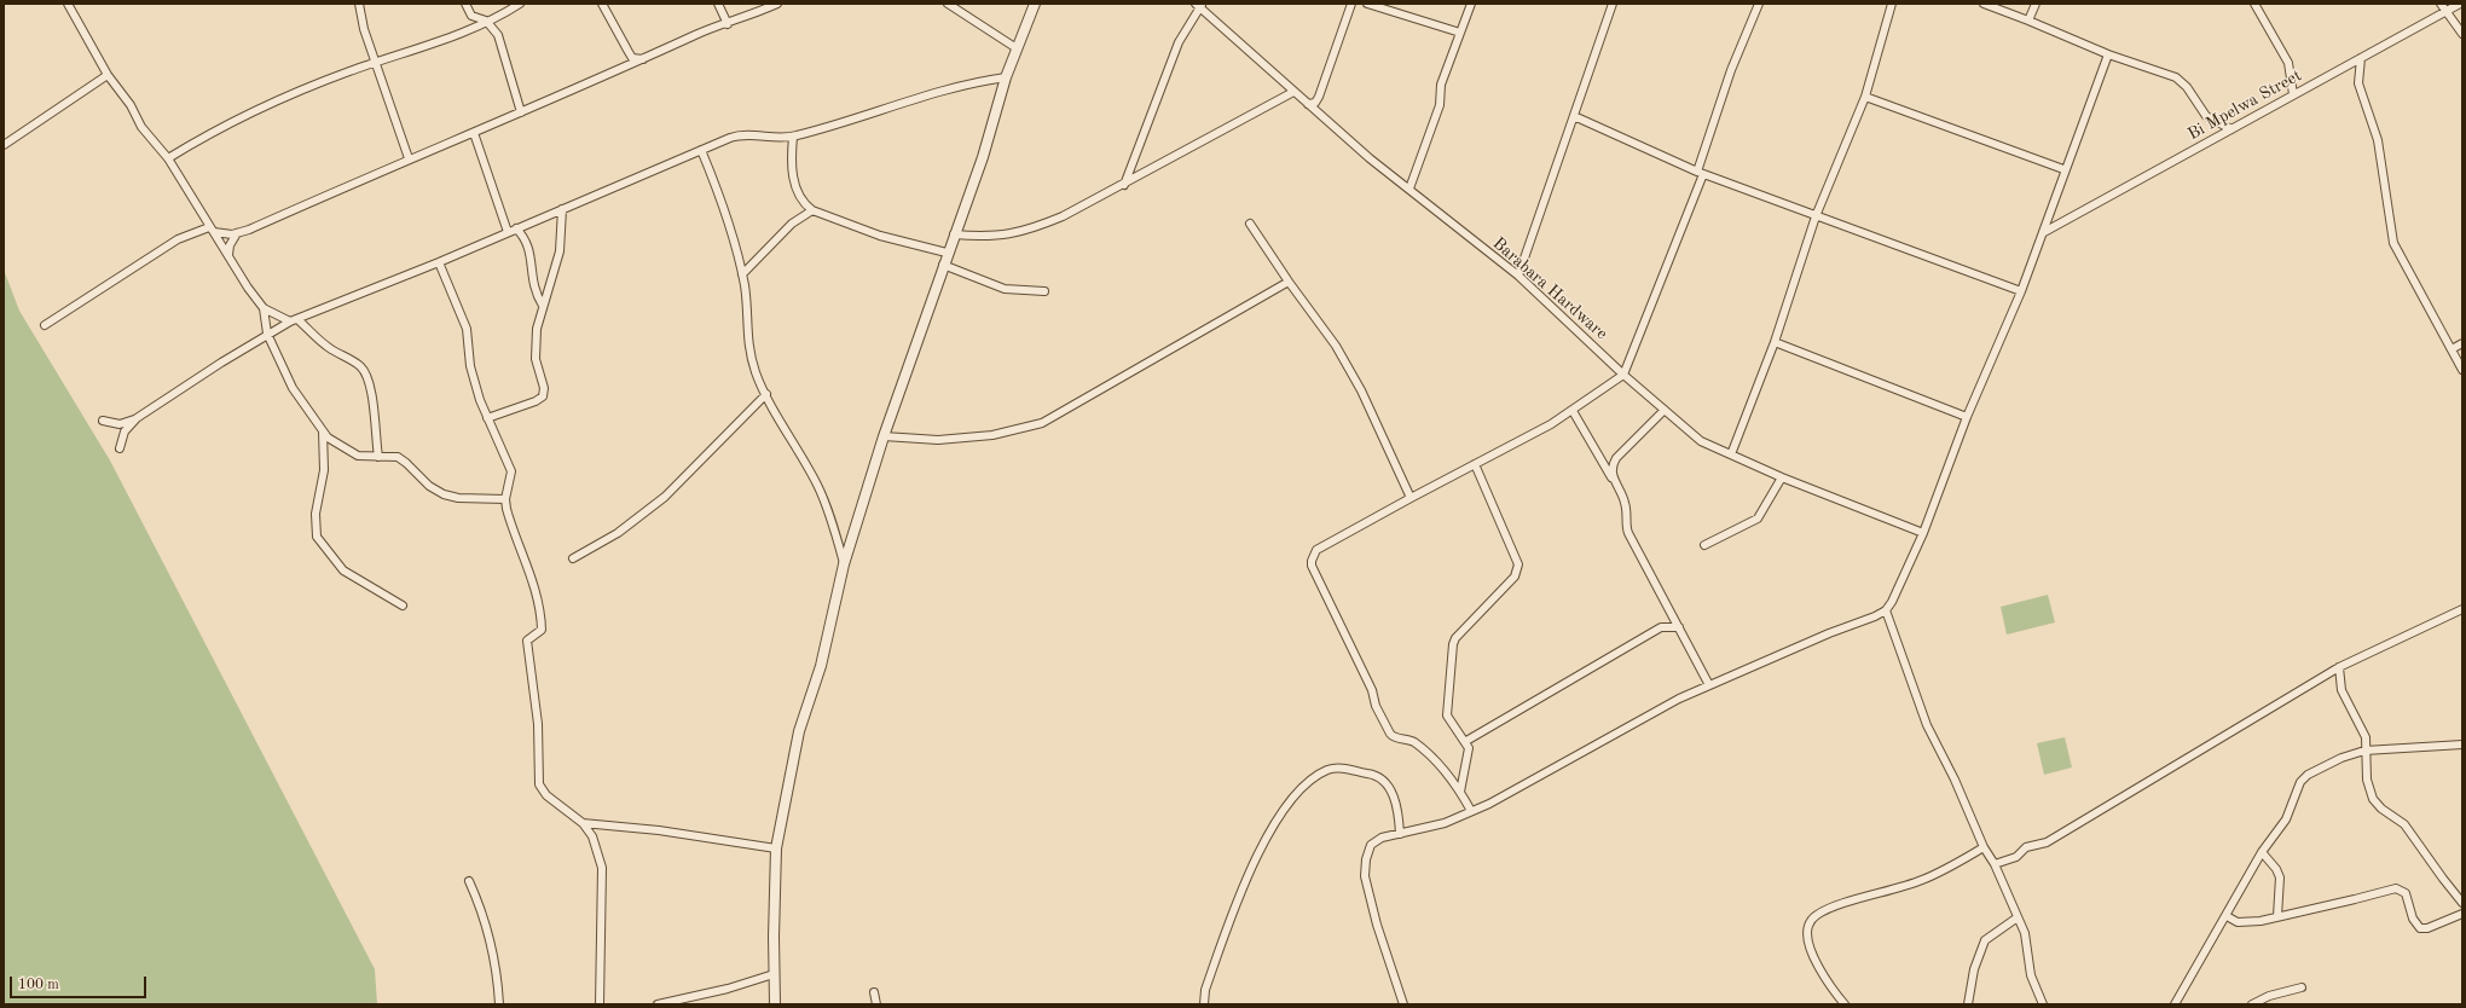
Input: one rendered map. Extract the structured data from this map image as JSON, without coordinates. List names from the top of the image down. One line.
{"streets":{"street":["Bi Mpelwa Street","Barabara Hardware"]},"scale_bar":"100 m"}
